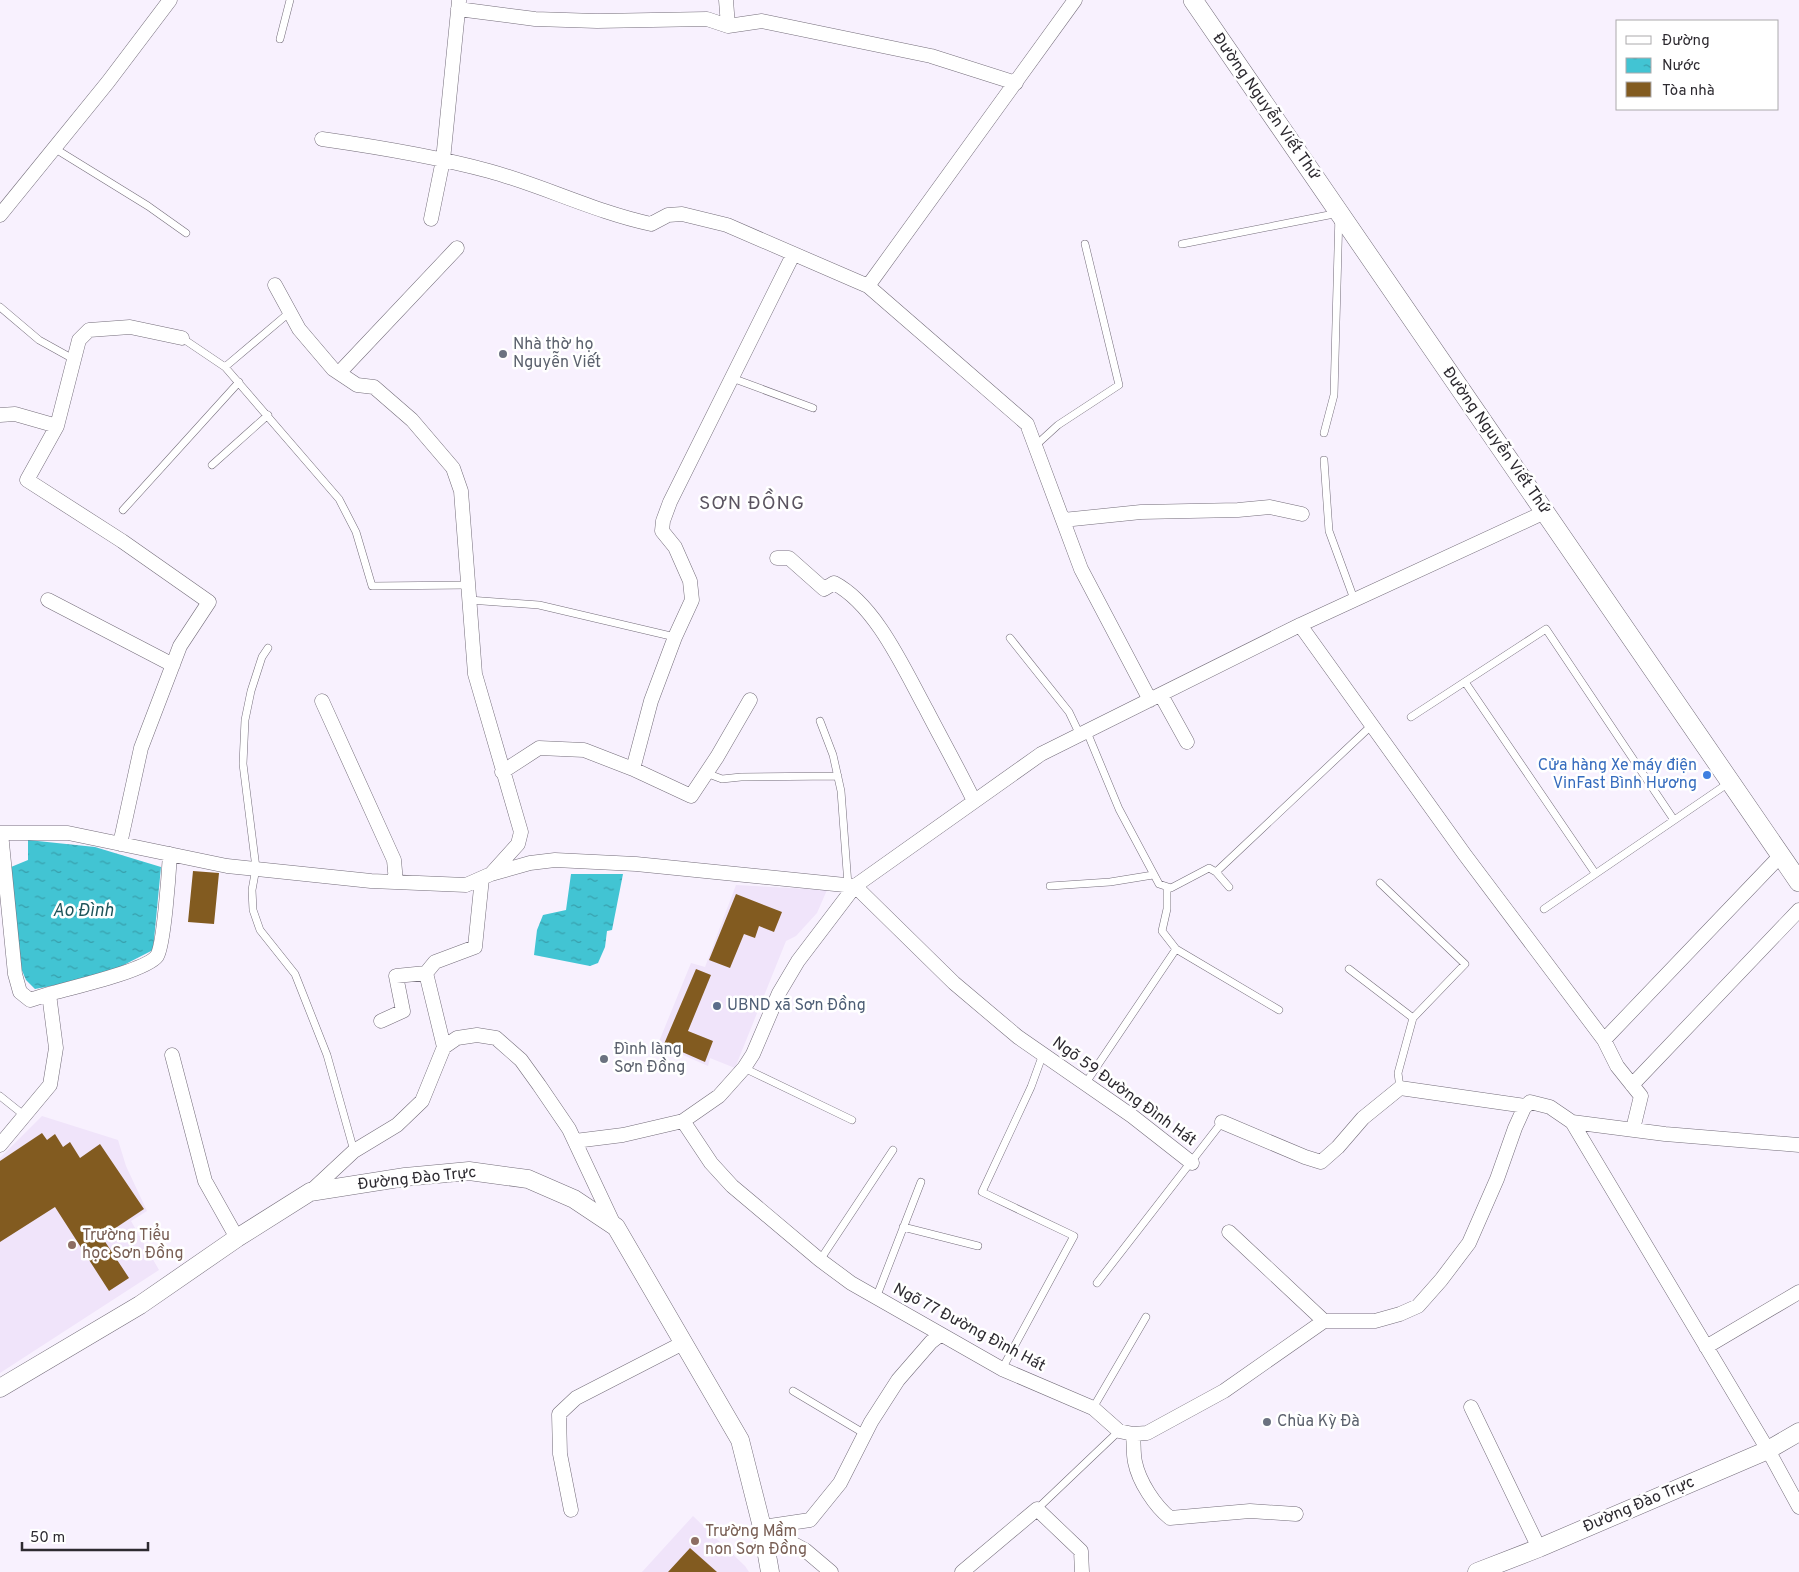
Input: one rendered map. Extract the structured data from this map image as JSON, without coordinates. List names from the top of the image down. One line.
{"streets":{"main road":["Đường Nguyễn Viết Thứ"],"street":["Ngõ 59 Đường Đình Hát","Đường Đào Trực","Ngõ 77 Đường Đình Hát"]},"districts":["SƠN ĐỒNG"],"water":["Ao Đình"],"places":["Nhà thờ họ Nguyễn Viết","Cửa hàng Xe máy điện VinFast Bình Hương","UBND xã Sơn Đồng","Đình làng Sơn Đồng","Trường Tiểu học Sơn Đồng","Chùa Kỳ Đà","Trường Mầm non Sơn Đồng"],"legend":["Đường","Nước","Tòa nhà"],"scale_bar":"50 m"}
